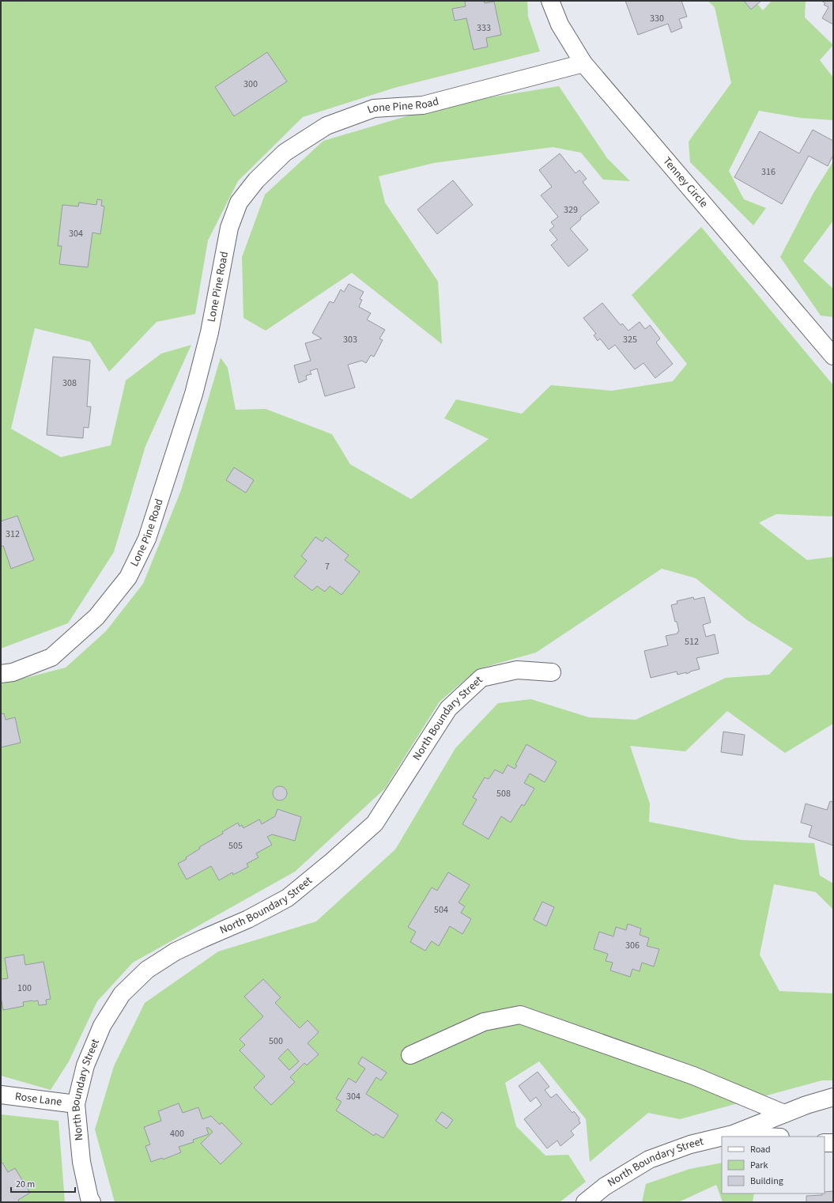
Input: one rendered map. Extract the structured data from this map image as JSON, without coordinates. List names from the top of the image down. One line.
{"streets":{"street":["Lone Pine Road","Tenney Circle","North Boundary Street","Rose Lane"]},"crossings":[["Lone Pine Road","Tenney Circle"],["North Boundary Street","Rose Lane"]],"house_numbers":["330","333","300","316","329","304","303","325","308","312","7","512","508","505","504","306","100","500","304","400"],"legend":["Road","Park","Building"],"scale_bar":"20 m"}
